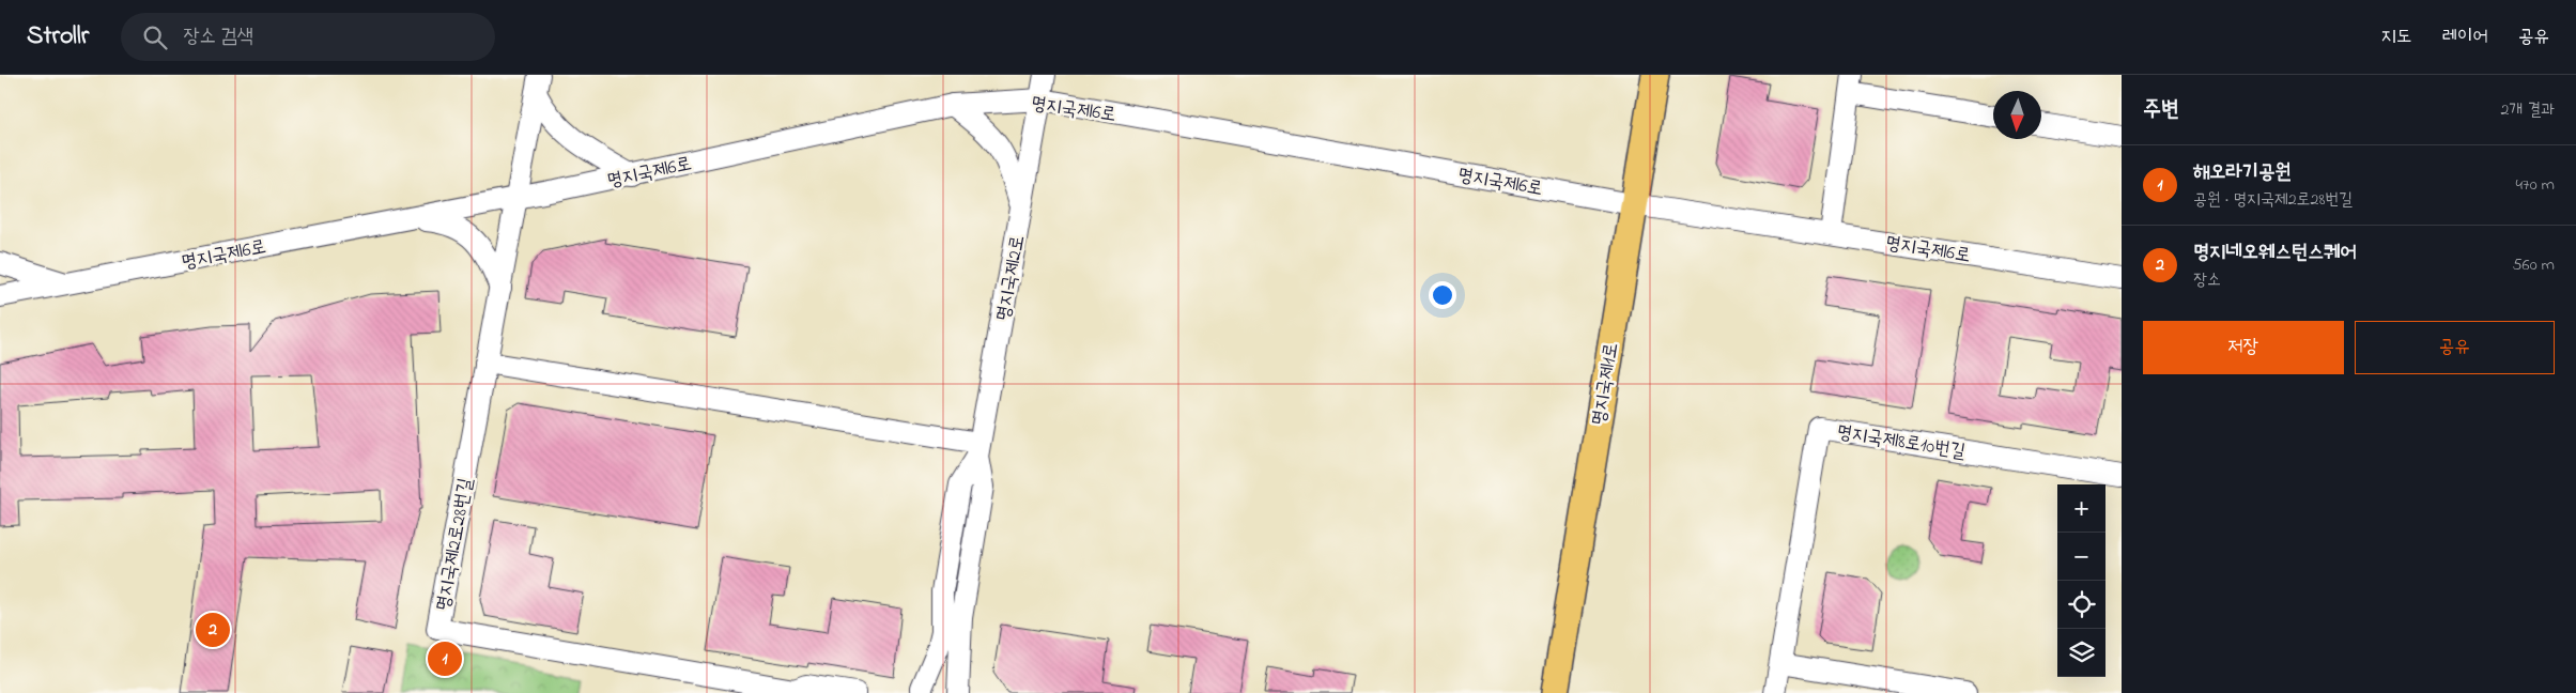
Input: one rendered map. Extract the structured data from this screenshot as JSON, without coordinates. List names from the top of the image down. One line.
{"streets":{"main road":["명지국제1로"],"street":["명지국제6로","명지국제2로","명지국제8로10번길","명지국제2로28번길"]},"crossings":[["명지국제6로","명지국제2로"],["명지국제6로","명지국제1로"],["명지국제6로","명지국제2로28번길"]],"north":"bottom","page":{"header":"Strollr","search":"장소 검색","nav":["지도","레이어","공유"],"heading":["주변","2개 결과"],"list":[{"mark":"1","name":"해오라기공원","note":"공원 · 명지국제2로28번길","value":"470 m"},{"mark":"2","name":"명지네오웨스턴스퀘어","note":"장소","value":"560 m"}],"buttons":["저장","공유"],"map_buttons":["+","−"],"pins":["2","1"]}}
